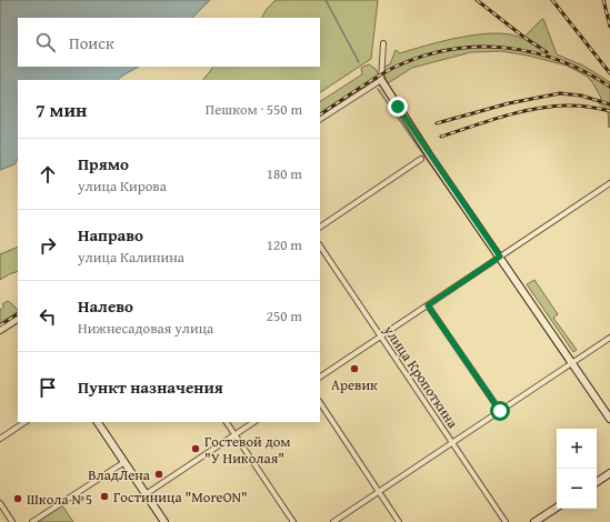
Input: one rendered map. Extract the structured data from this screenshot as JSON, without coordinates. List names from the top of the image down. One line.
{"streets":{"street":["улица Кропоткина"]},"places":["Аревик","Гостевой дом \"У Николая\"","ВладЛена","Гостиница \"MoreON\"","Школа №5"],"page":{"search":"Поиск","heading":["7 мин","Пешком · 550 m"],"list":[["Прямо","улица Кирова","180 m"],["Направо","улица Калинина","120 m"],["Налево","Нижнесадовая улица","250 m"],"Пункт назначения"],"map_buttons":["+","−"]}}
